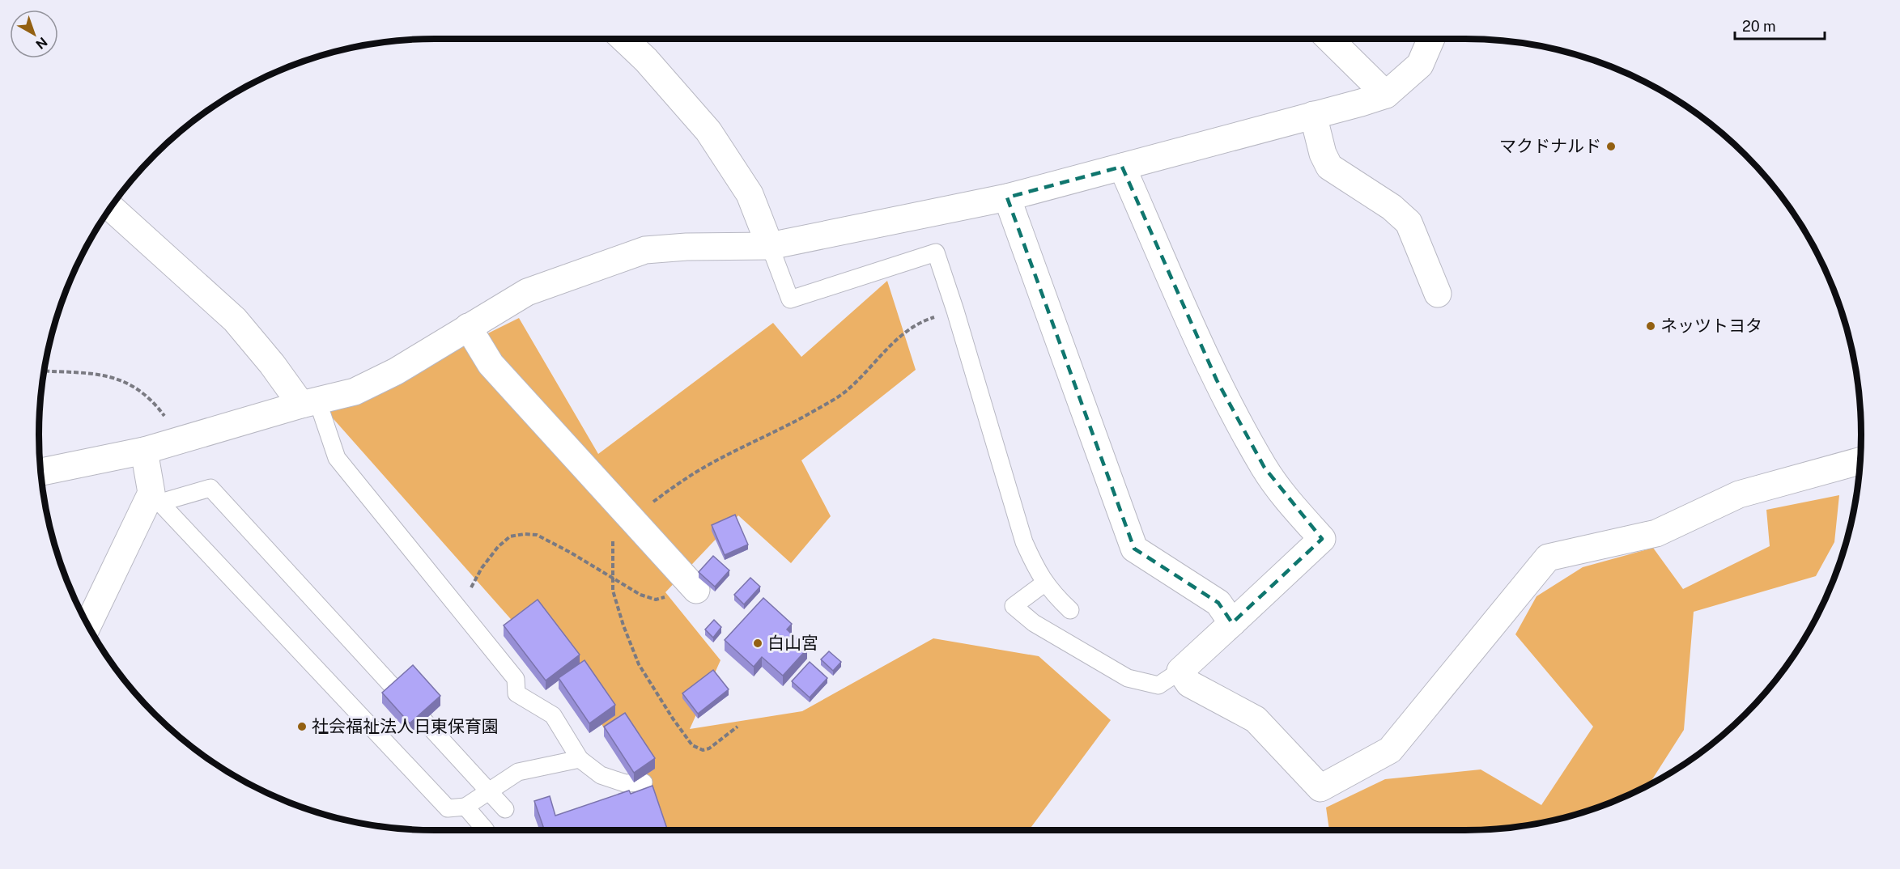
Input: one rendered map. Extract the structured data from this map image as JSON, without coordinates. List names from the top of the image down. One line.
{"places":["マクドナルド","ネッツトヨタ","白山宮","社会福祉法人日東保育園"],"scale_bar":"20 m","north":"bottom right"}
